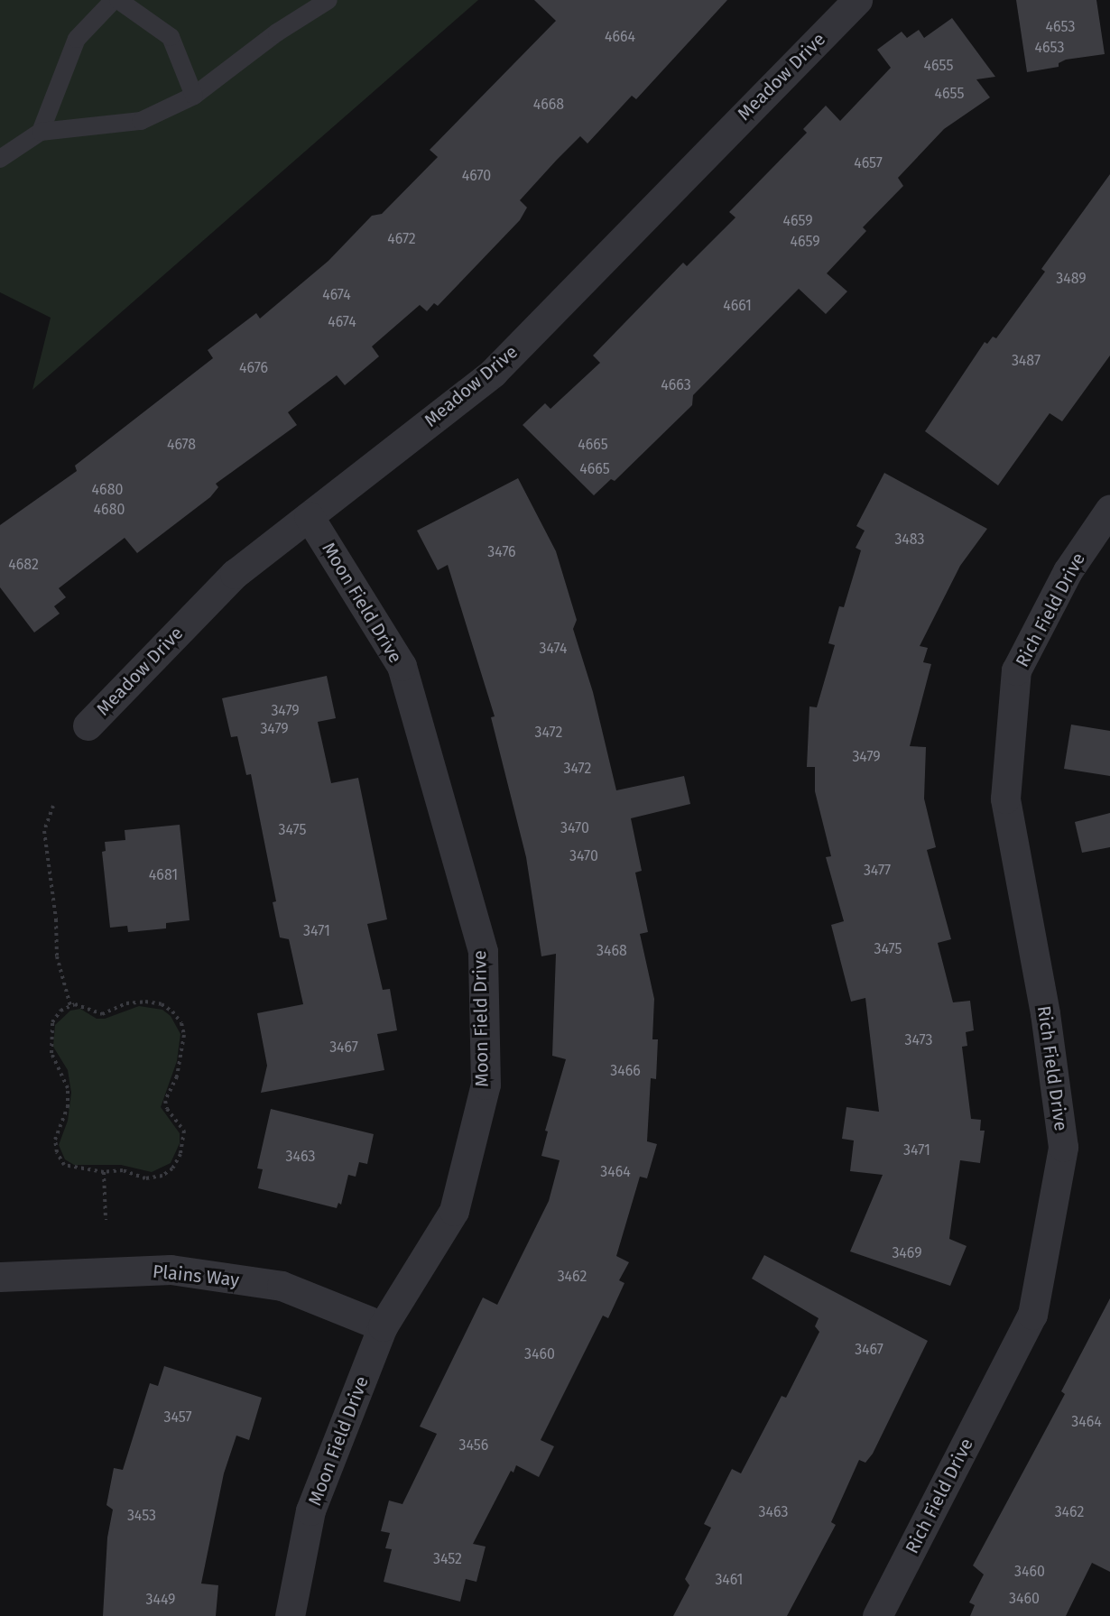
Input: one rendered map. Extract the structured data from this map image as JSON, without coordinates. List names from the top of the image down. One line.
{"streets":{"street":["Meadow Drive","Moon Field Drive","Rich Field Drive","Plains Way"]},"crossings":[["Meadow Drive","Moon Field Drive"],["Moon Field Drive","Plains Way"]],"house_numbers":["4653","4664","4653","4655","4655","4668","4657","4670","4659","4672","4659","3489","4674","4661","4674","3487","4676","4663","4678","4665","4665","4680","4680","3483","3476","4682","3474","3479","3479","3472","3479","3472","3470","3475","3470","3477","4681","3471","3475","3468","3473","3467","3466","3471","3463","3464","3469","3462","3467","3460","3457","3464","3456","3463","3462","3453","3452","3460","3461","3460","3449"]}
